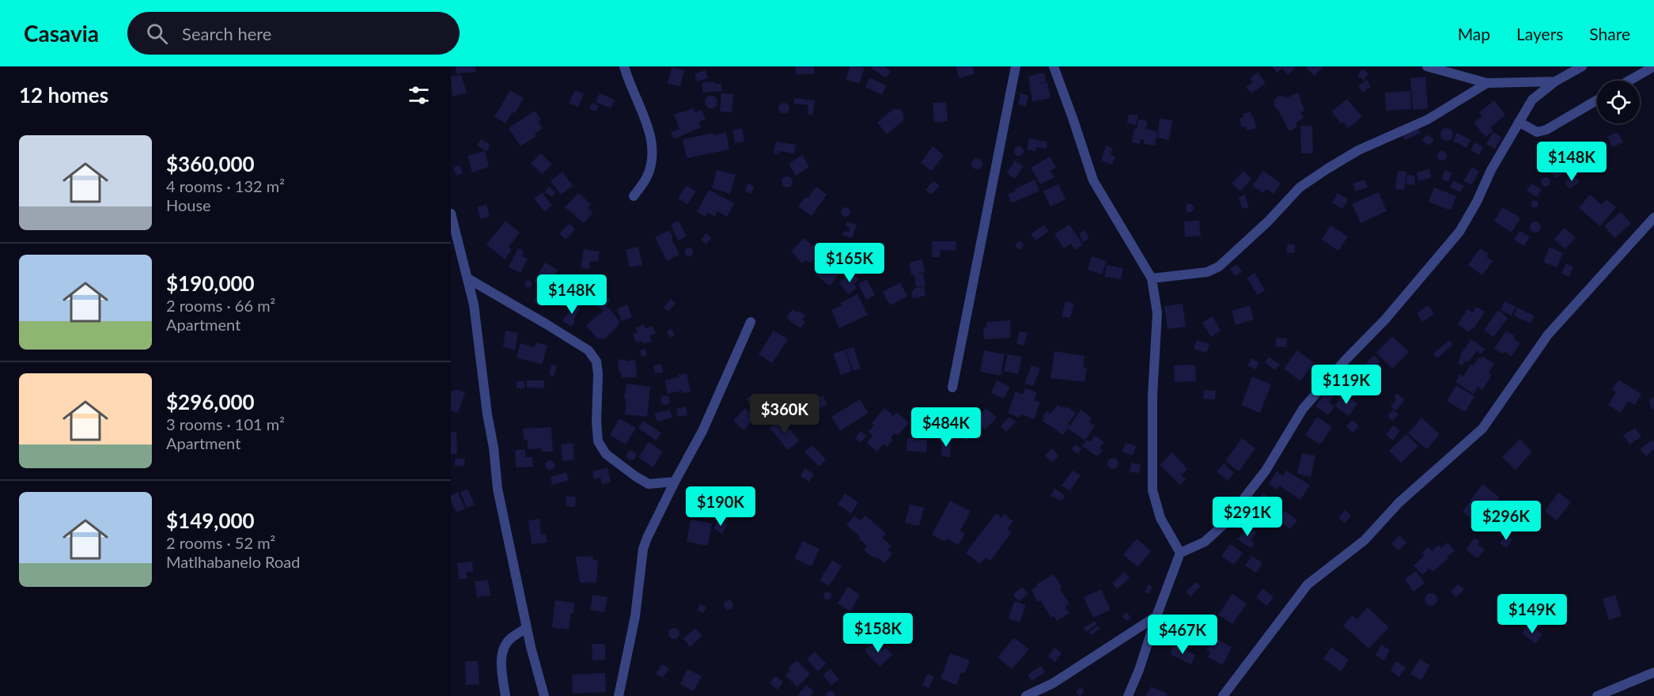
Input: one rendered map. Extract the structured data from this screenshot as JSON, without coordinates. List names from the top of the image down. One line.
{"page":{"header":"Casavia","search":"Search here","nav":["Map","Layers","Share"],"heading":"12 homes","list":[{"name":"$360,000","note":"4 rooms · 132 m² · House"},{"name":"$190,000","note":"2 rooms · 66 m² · Apartment"},{"name":"$296,000","note":"3 rooms · 101 m² · Apartment"},{"name":"$149,000","note":"2 rooms · 52 m² · Matlhabanelo Road"}],"price":["$148K","$165K","$148K","$119K","$360K","$484K","$190K","$291K","$296K","$149K","$158K","$467K"]}}
